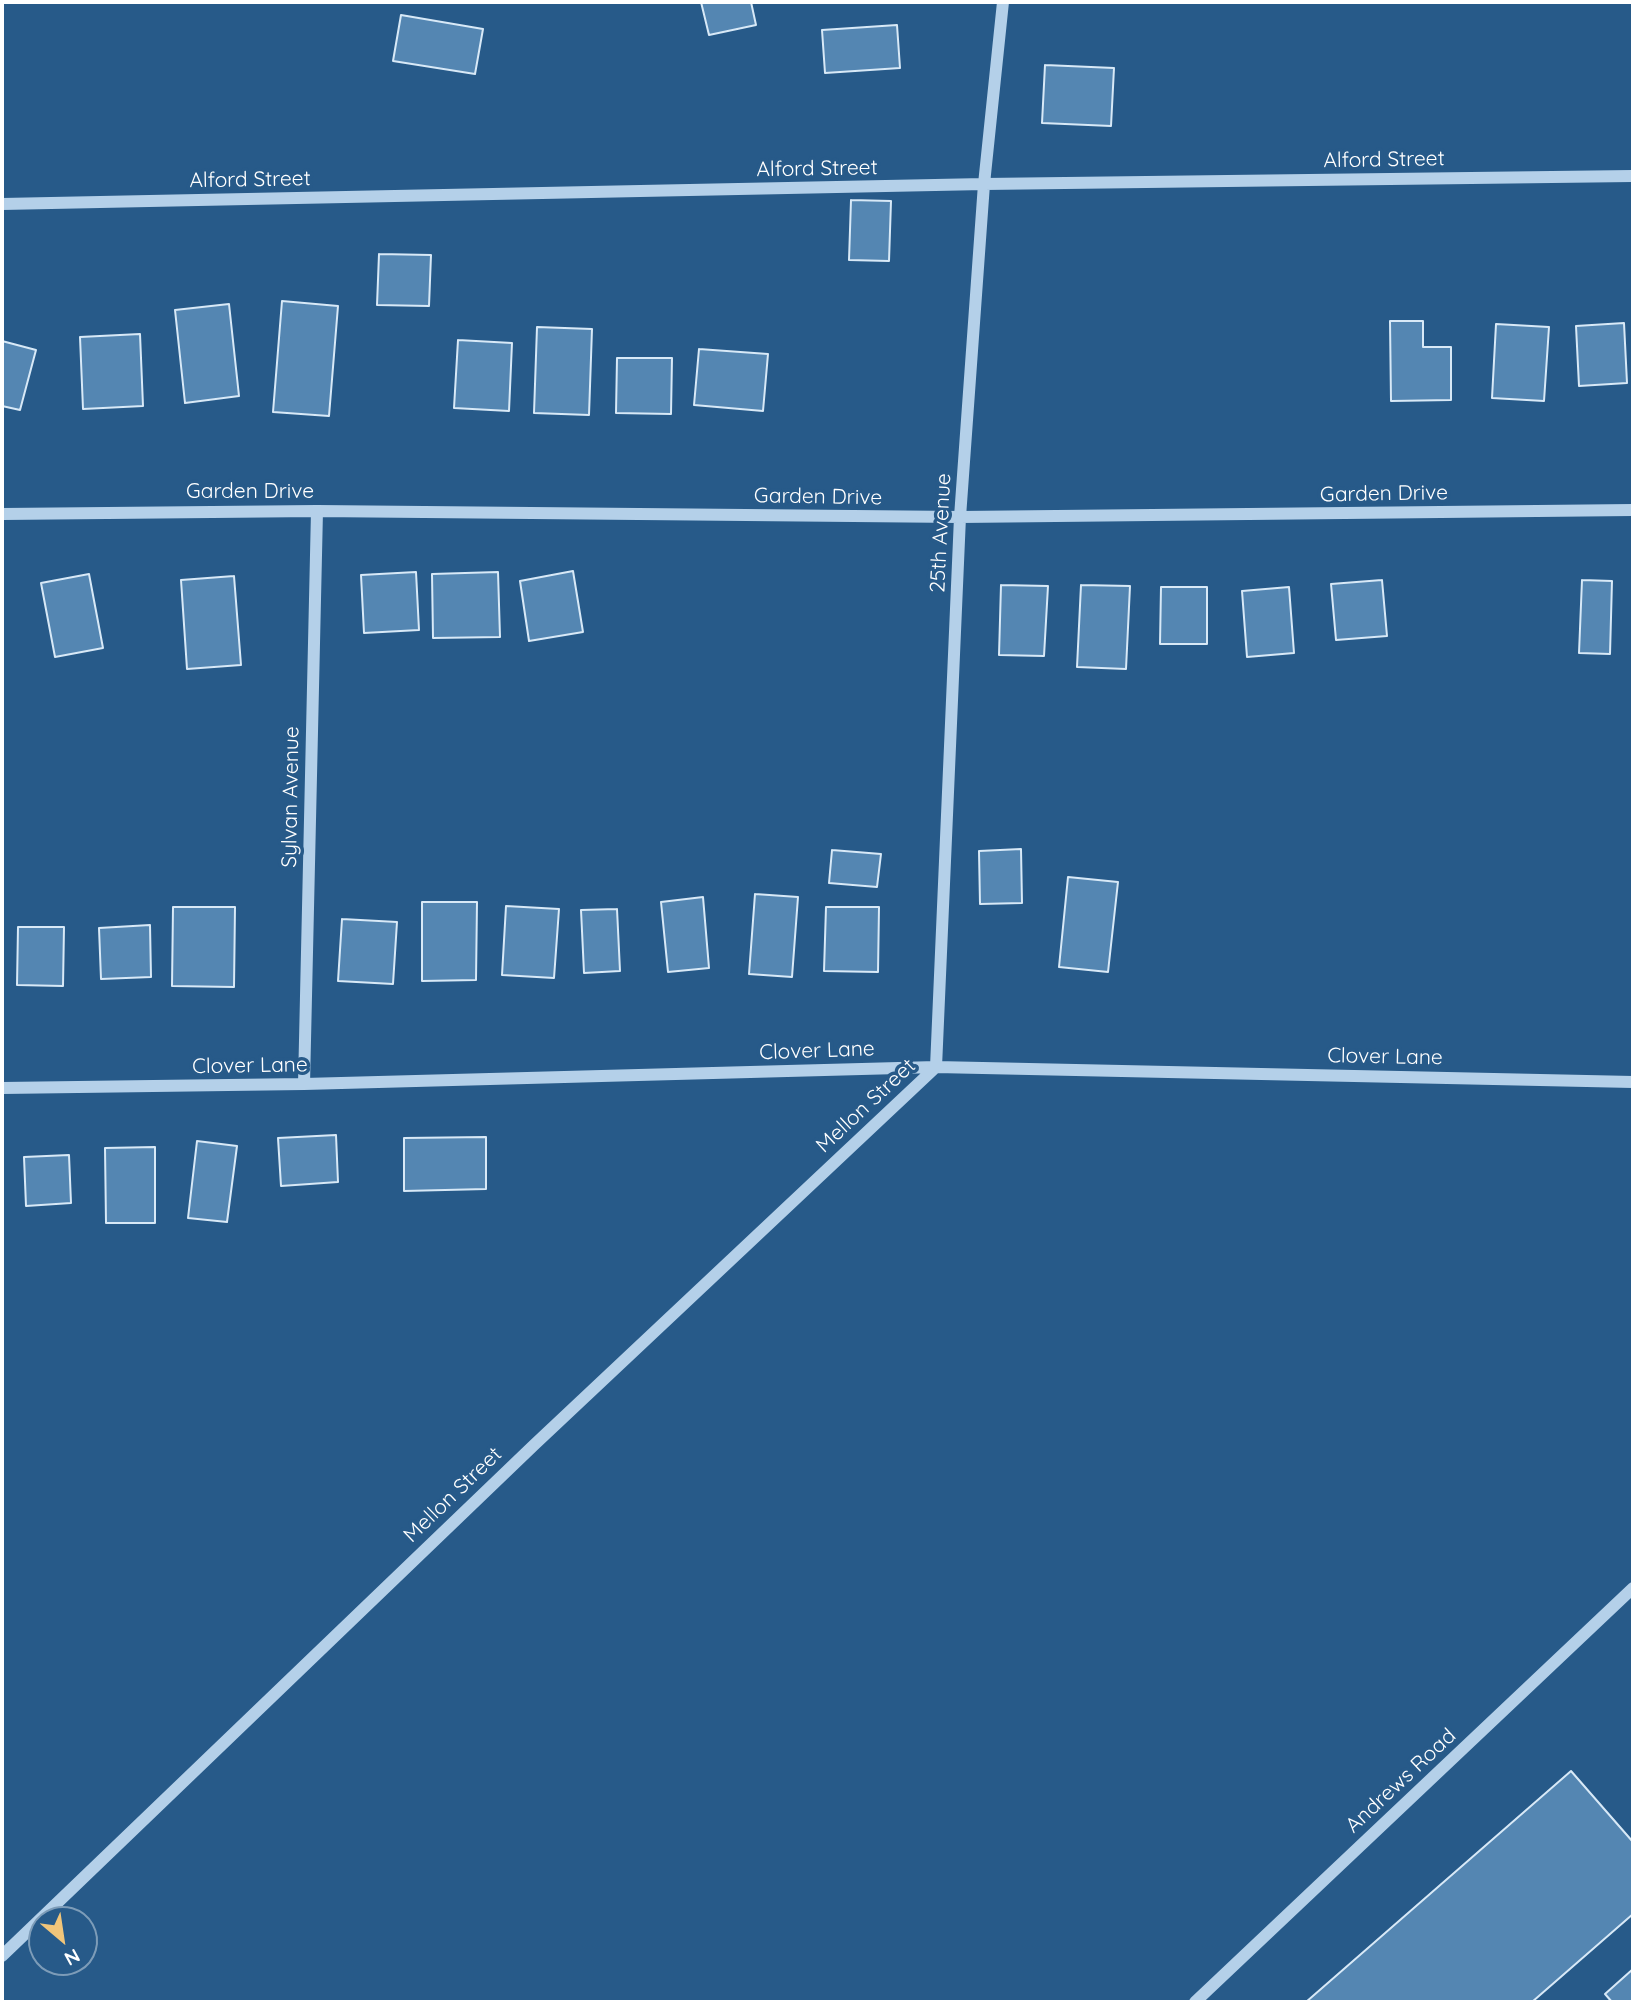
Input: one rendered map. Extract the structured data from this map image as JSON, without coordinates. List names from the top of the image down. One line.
{"streets":{"street":["Alford Street","Garden Drive","25th Avenue","Sylvan Avenue","Clover Lane","Mellon Street","Andrews Road"]},"crossings":[["Alford Street","25th Avenue"],["Garden Drive","25th Avenue"],["Garden Drive","Sylvan Avenue"],["25th Avenue","Clover Lane"],["25th Avenue","Mellon Street"],["Sylvan Avenue","Clover Lane"],["Clover Lane","Mellon Street"]],"north":"bottom right"}
